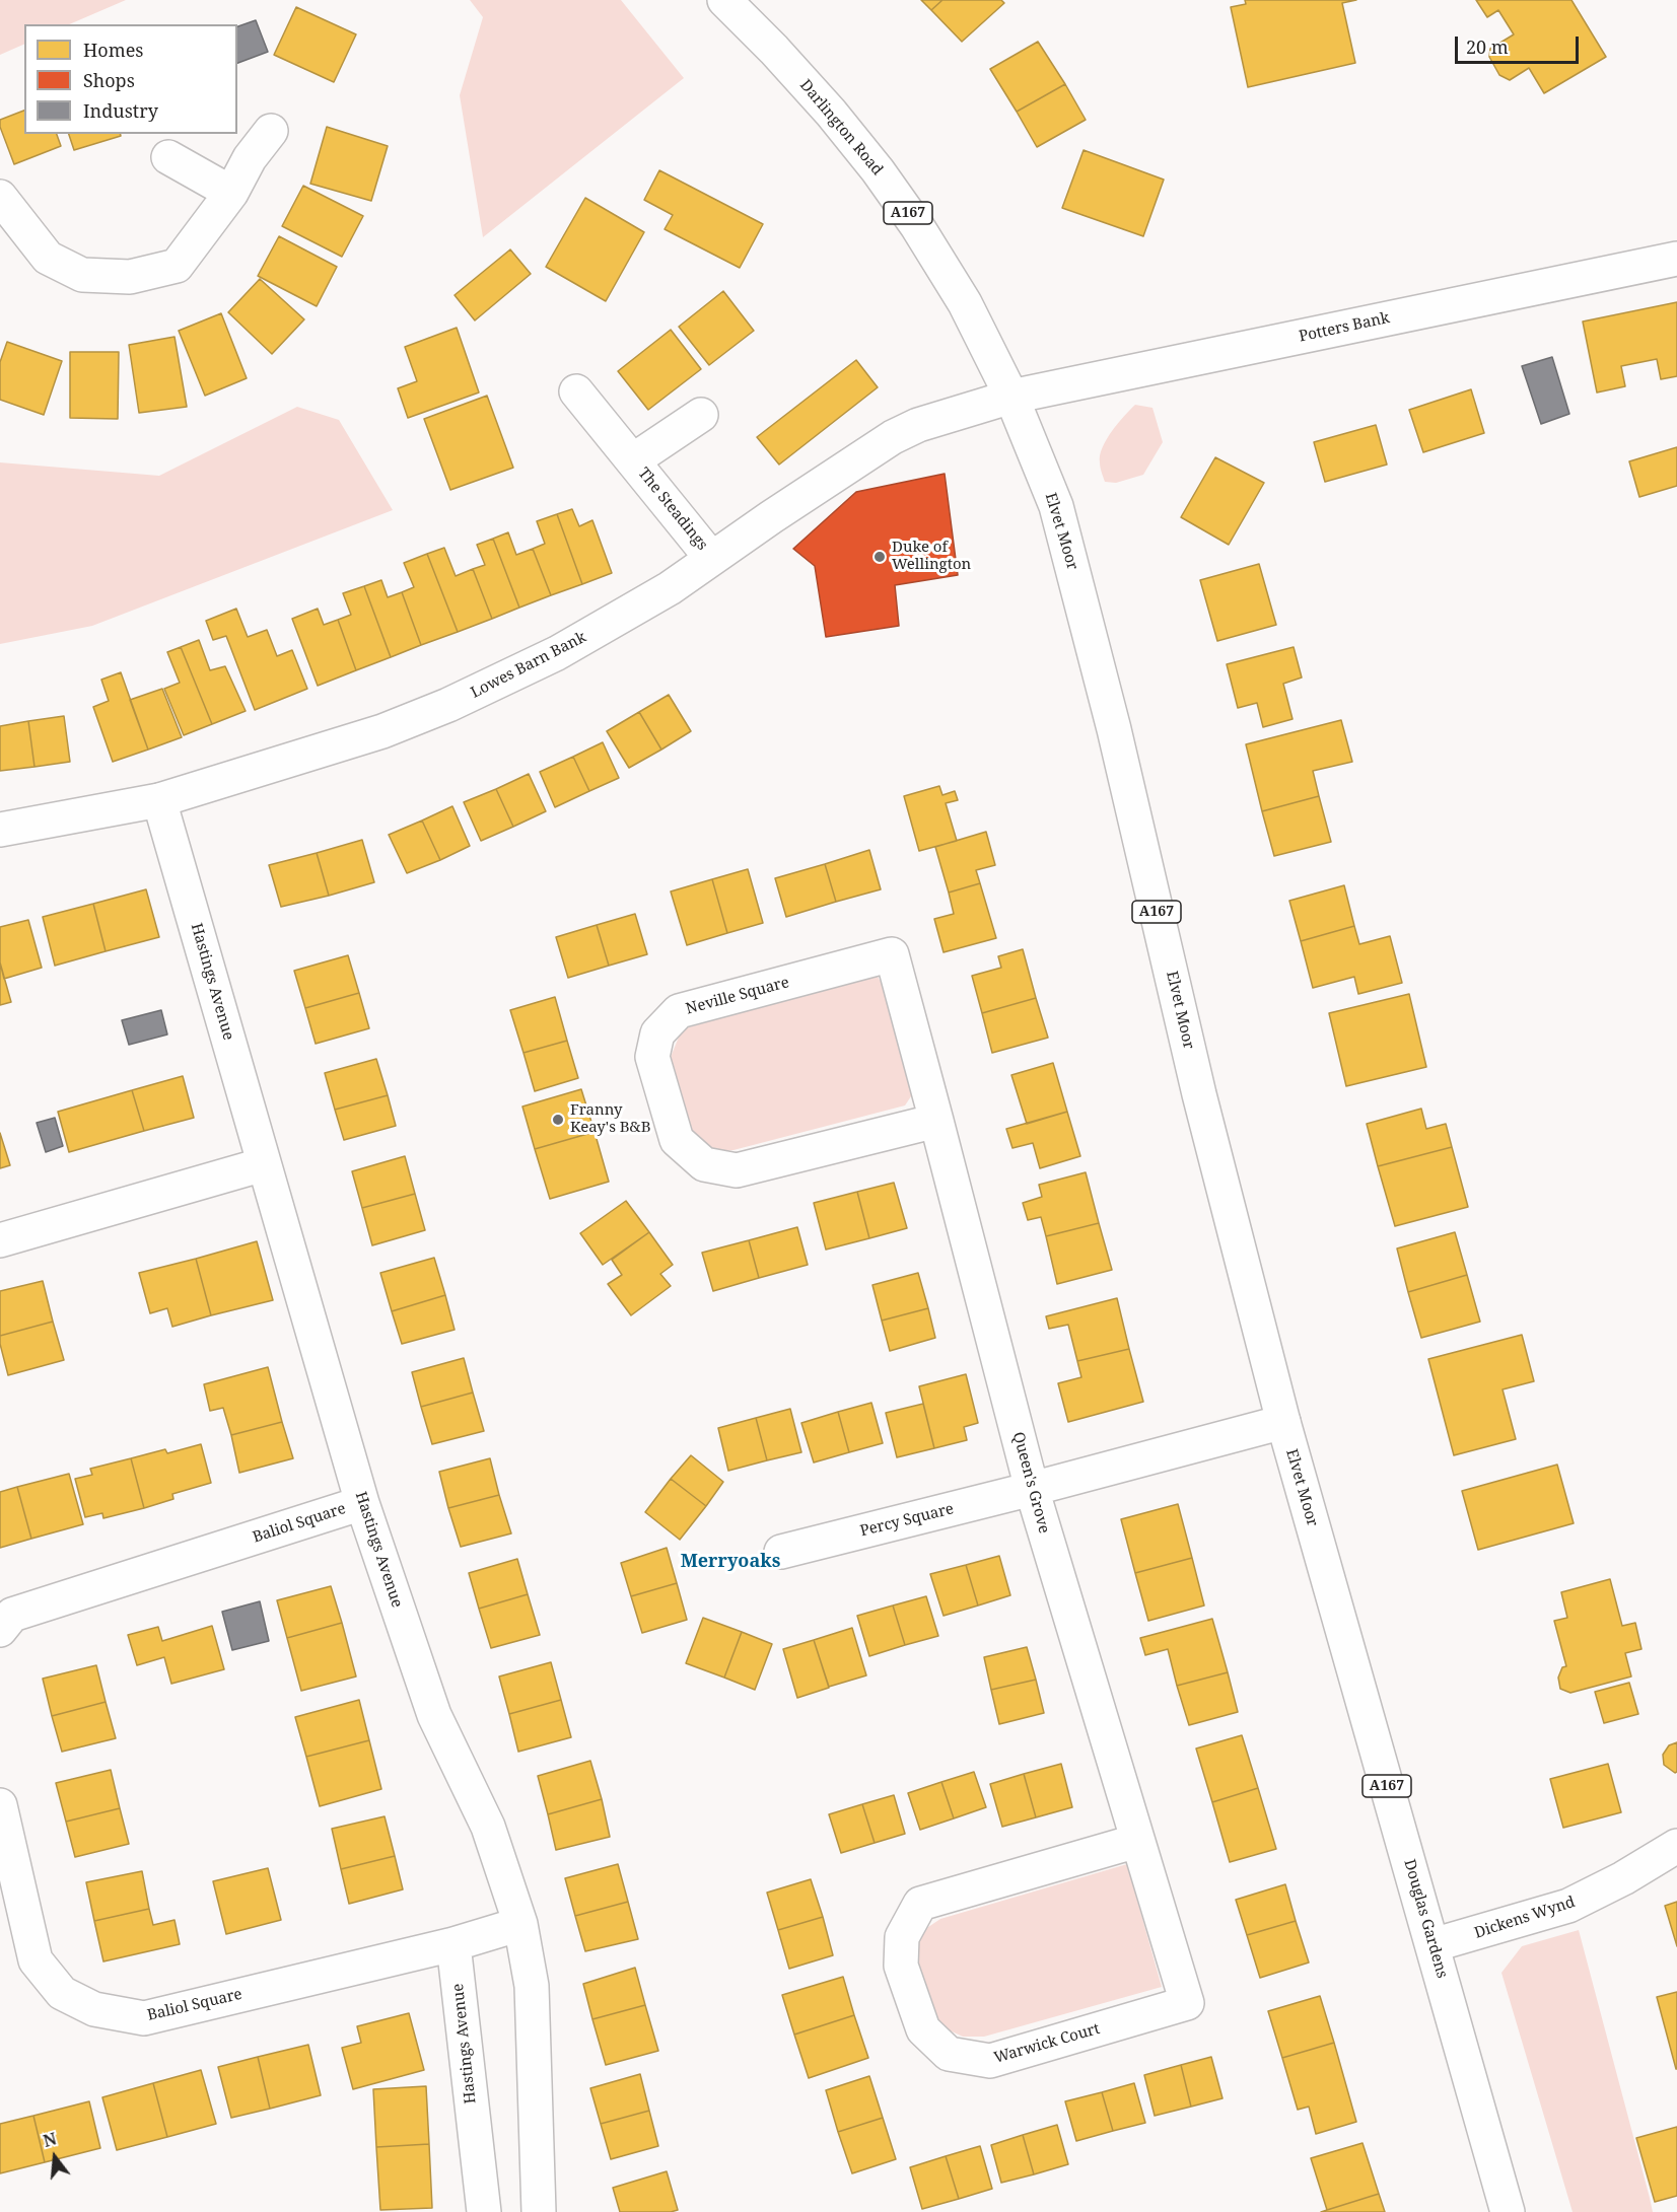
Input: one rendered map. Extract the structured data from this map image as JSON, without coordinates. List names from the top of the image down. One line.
{"streets":{"main road":["Darlington Road","A167","Potters Bank","The Steadings","Elvet Moor","Lowes Barn Bank","Hastings Avenue","Neville Square","Queen's Grove","Percy Square","Baliol Square","Dickens Wynd","Douglas Gardens","Warwick Court"]},"crossings":[["Darlington Road","Potters Bank"],["Darlington Road","Elvet Moor"],["Darlington Road","Lowes Barn Bank"],["Potters Bank","Elvet Moor"],["Potters Bank","Lowes Barn Bank"],["The Steadings","Lowes Barn Bank"],["Elvet Moor","Lowes Barn Bank"],["Elvet Moor","Percy Square"],["Elvet Moor","Douglas Gardens"],["Lowes Barn Bank","Hastings Avenue"],["Hastings Avenue","Baliol Square"],["Neville Square","Queen's Grove"],["Queen's Grove","Percy Square"],["Queen's Grove","Warwick Court"],["Dickens Wynd","Douglas Gardens"]],"districts":["Merryoaks"],"places":["Duke of Wellington","Franny Keay's B&B"],"legend":["Homes","Shops","Industry"],"scale_bar":"20 m","north":"top"}
